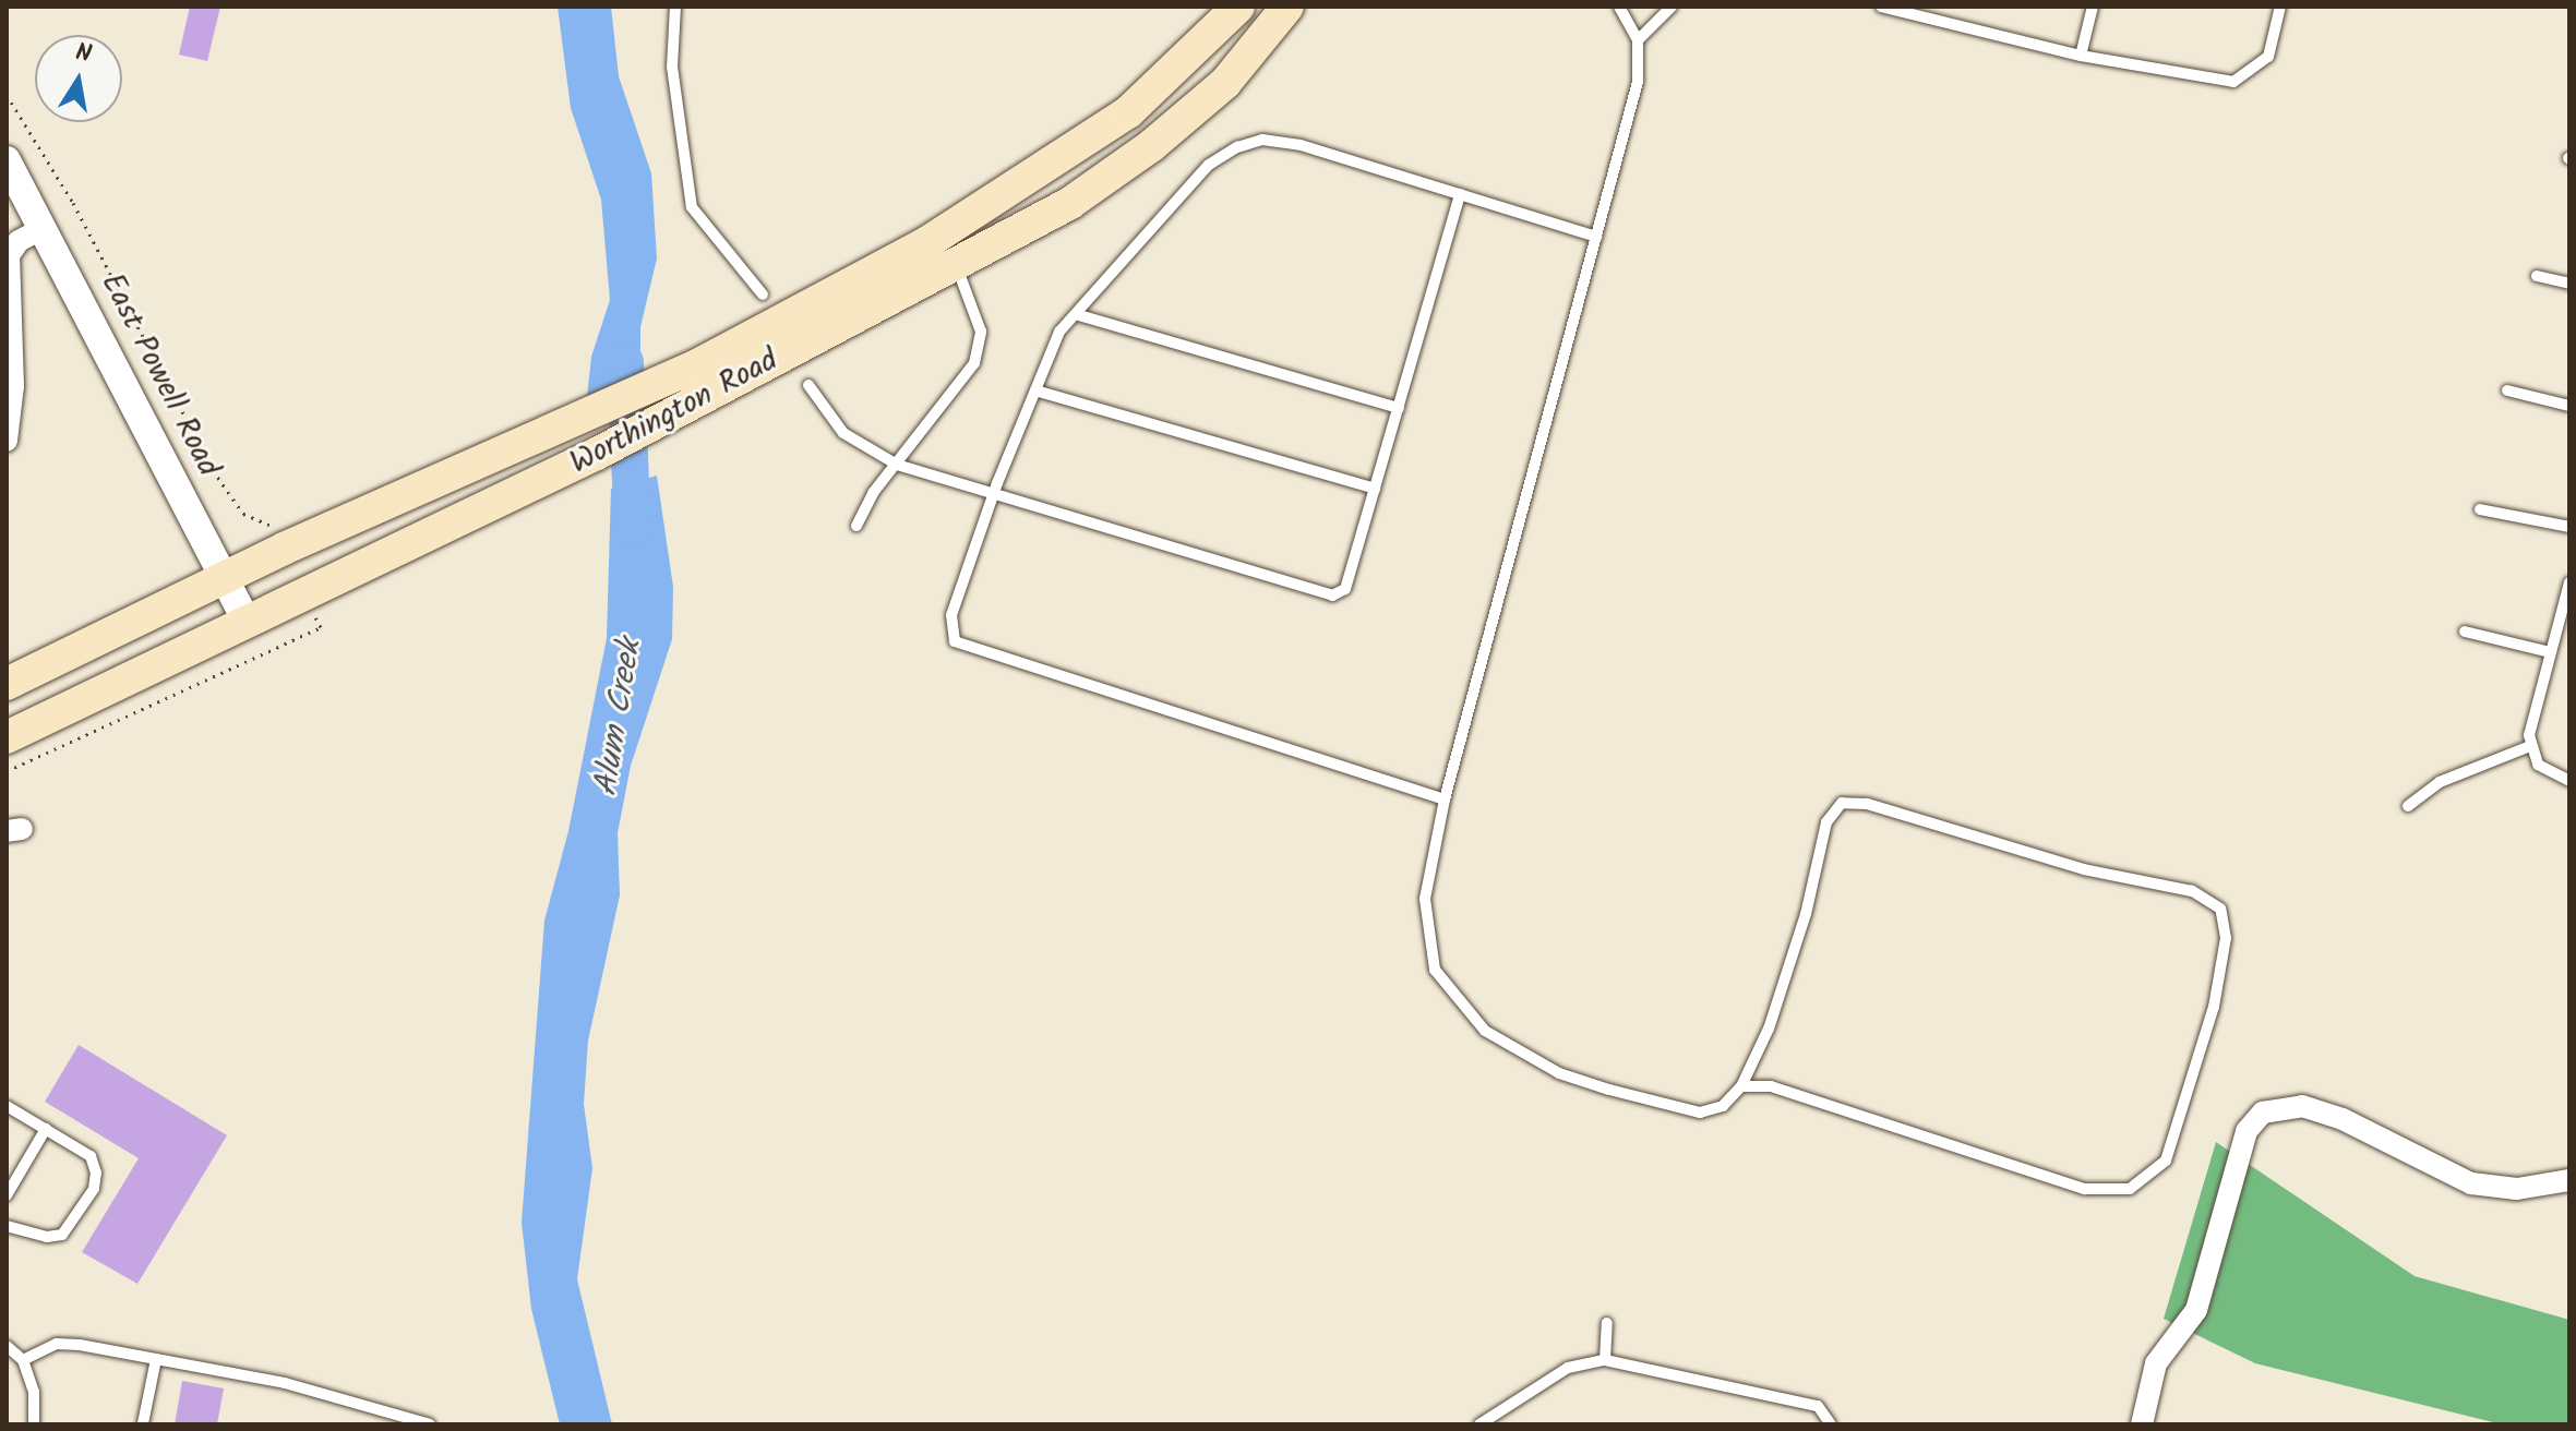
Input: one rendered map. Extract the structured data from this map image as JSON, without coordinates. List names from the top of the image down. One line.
{"streets":{"main road":["Worthington Road"],"street":["East Powell Road"]},"crossings":[["East Powell Road","Worthington Road"]],"water":["Alum Creek"],"north":"top"}
